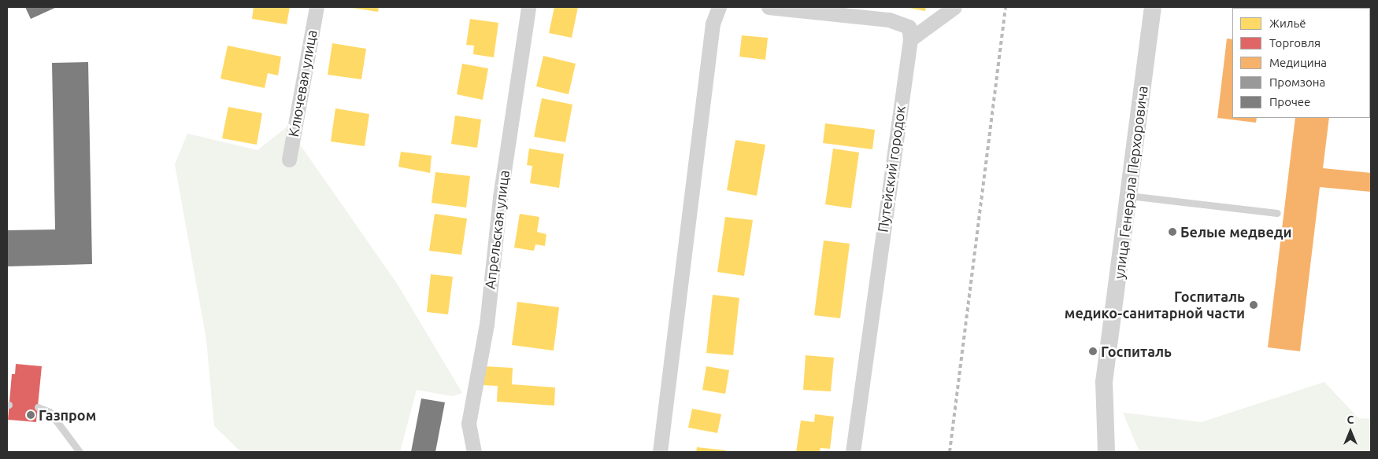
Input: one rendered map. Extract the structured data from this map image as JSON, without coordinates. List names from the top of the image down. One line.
{"streets":{"street":["Ключевая улица","Путейский городок","улица Генерала Перхоровича","Апрельская улица"]},"places":["Белые медведи","Госпиталь медико-санитарной части","Госпиталь","Газпром"],"legend":["Жильё","Торговля","Медицина","Промзона","Прочее"],"north":"top"}
